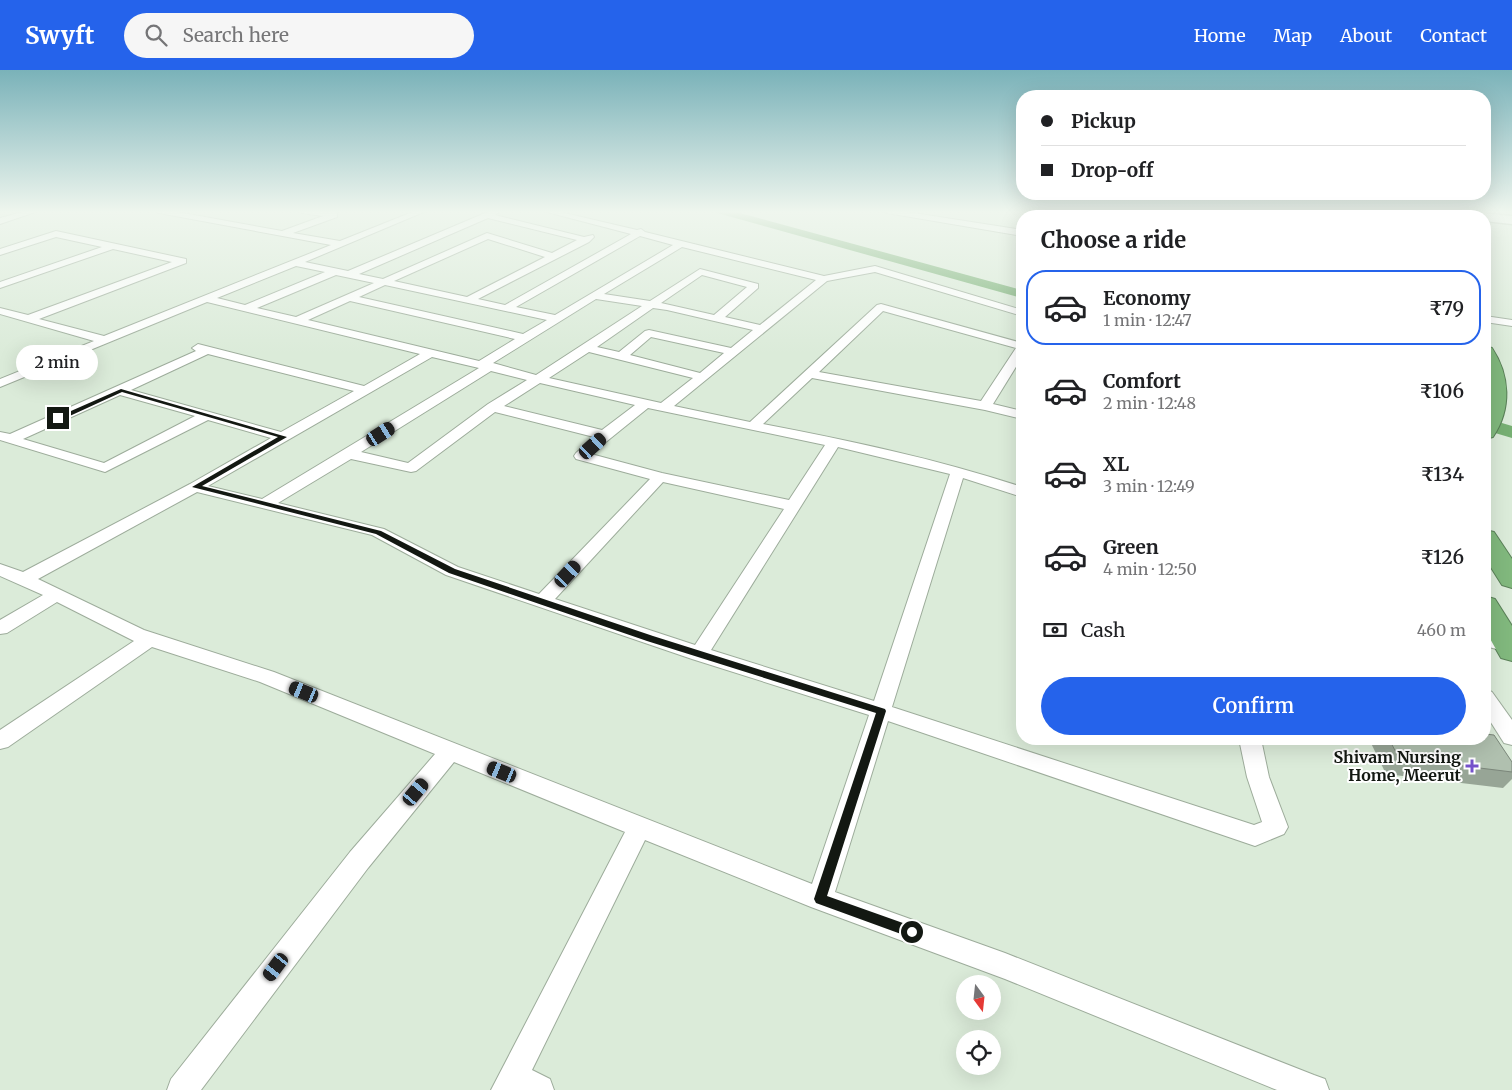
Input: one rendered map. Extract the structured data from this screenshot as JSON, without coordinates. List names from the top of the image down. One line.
{"places":{"health":["Shivam Nursing Home, Meerut"]},"north":"bottom","page":{"header":"Swyft","search":"Search here","nav":["Home","Map","About","Contact"],"banner":["Pickup","Drop-off"],"heading":"Choose a ride","list":[{"name":"Economy","note":"1 min · 12:47","value":"₹79"},{"name":"Comfort","note":"2 min · 12:48","value":"₹106"},{"name":"XL","note":"3 min · 12:49","value":"₹134"},{"name":"Green","note":"4 min · 12:50","value":"₹126"}],"bubble":"2 min","pay":["Cash","460 m"],"buttons":"Confirm"}}
